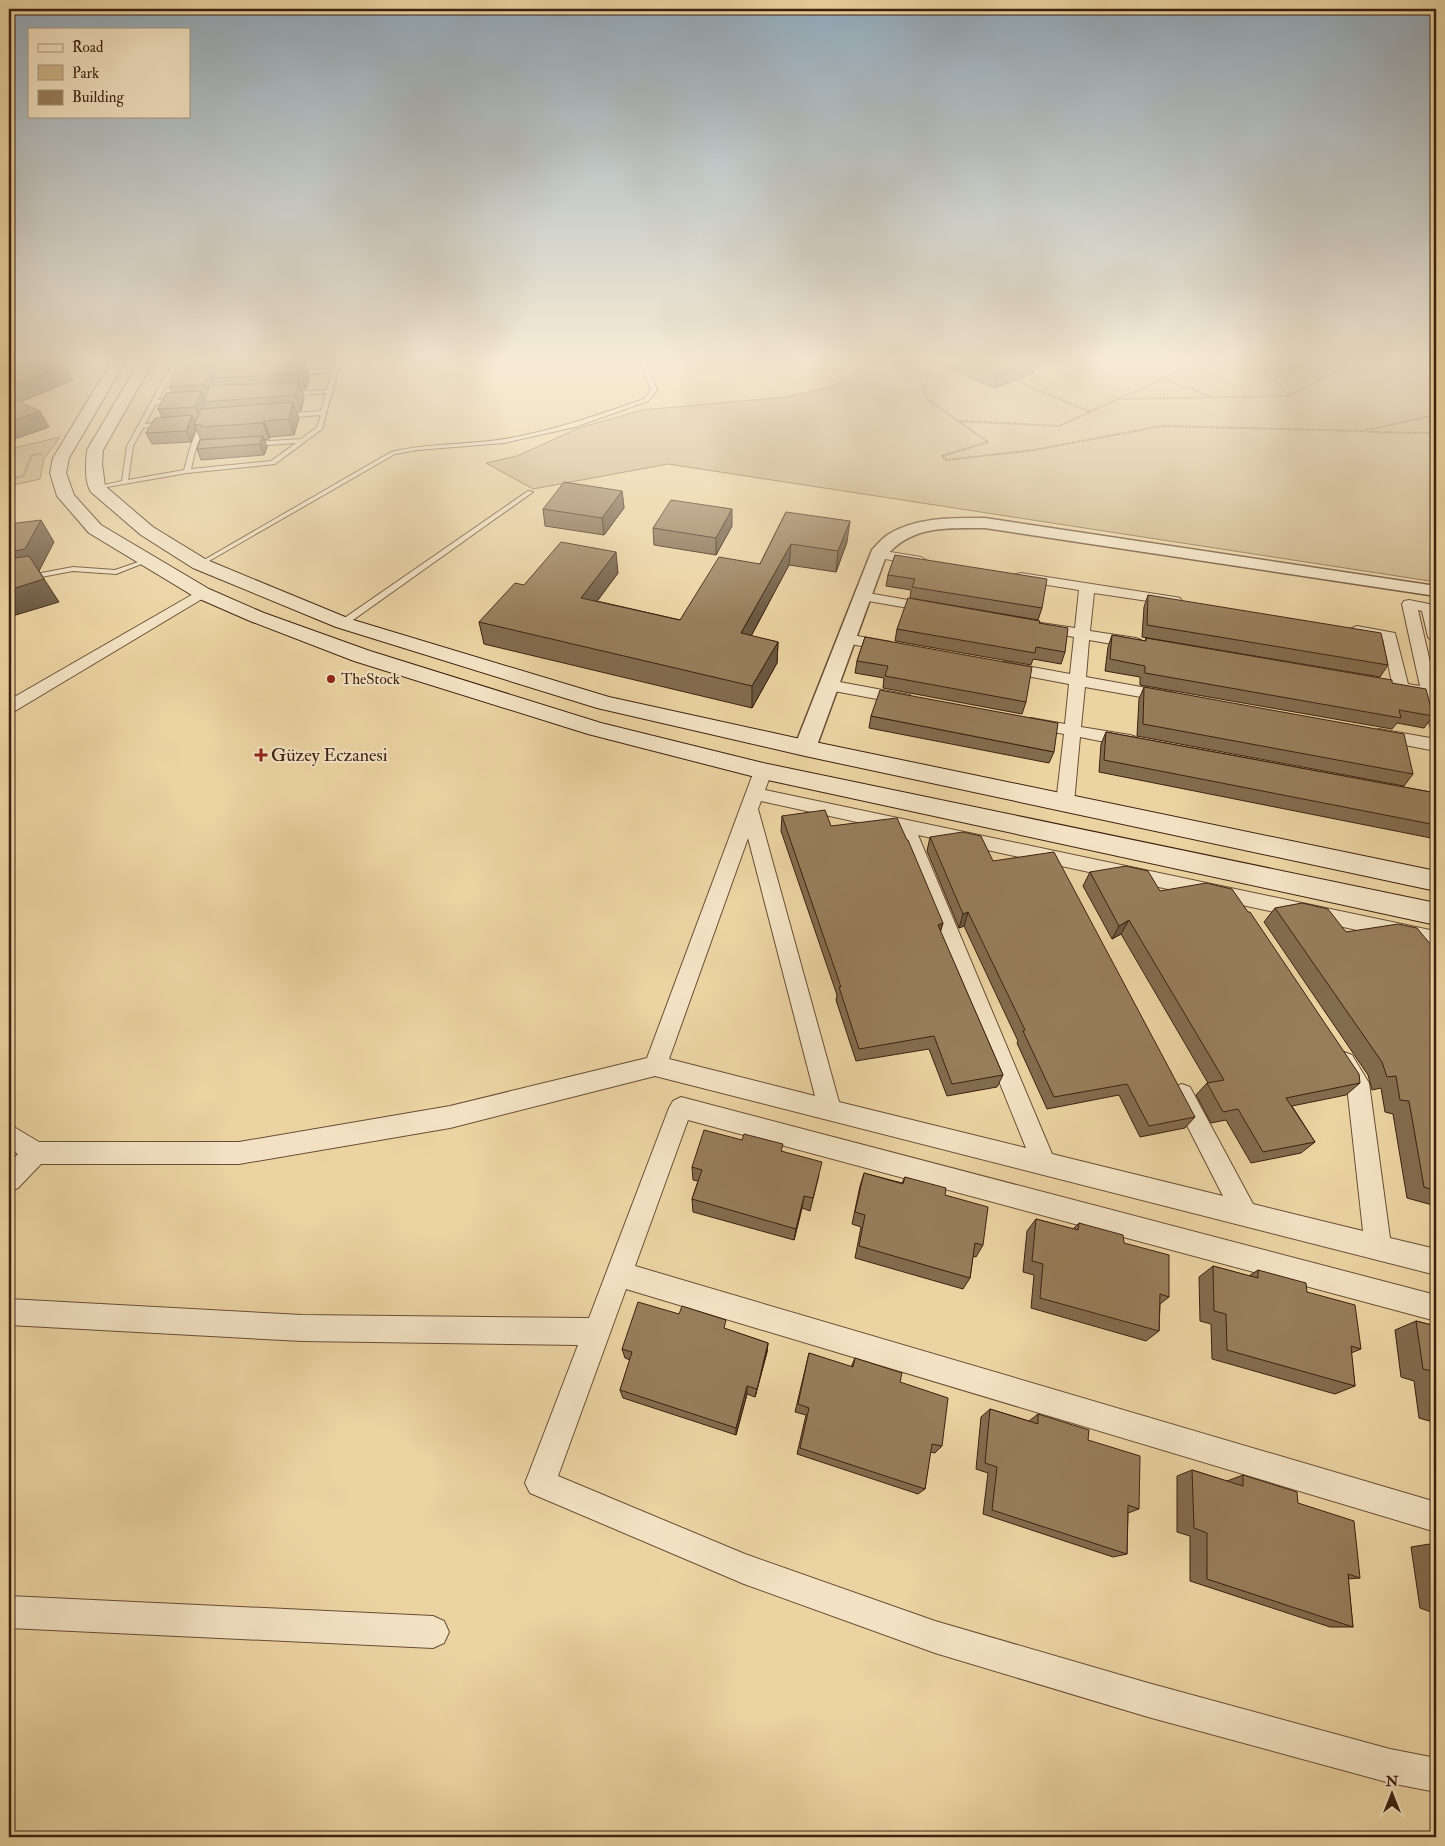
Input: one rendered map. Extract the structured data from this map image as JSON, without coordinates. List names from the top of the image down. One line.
{"places":{"other":["TheStock"],"health":["Güzey Eczanesi"]},"legend":["Road","Park","Building"],"north":"top"}
